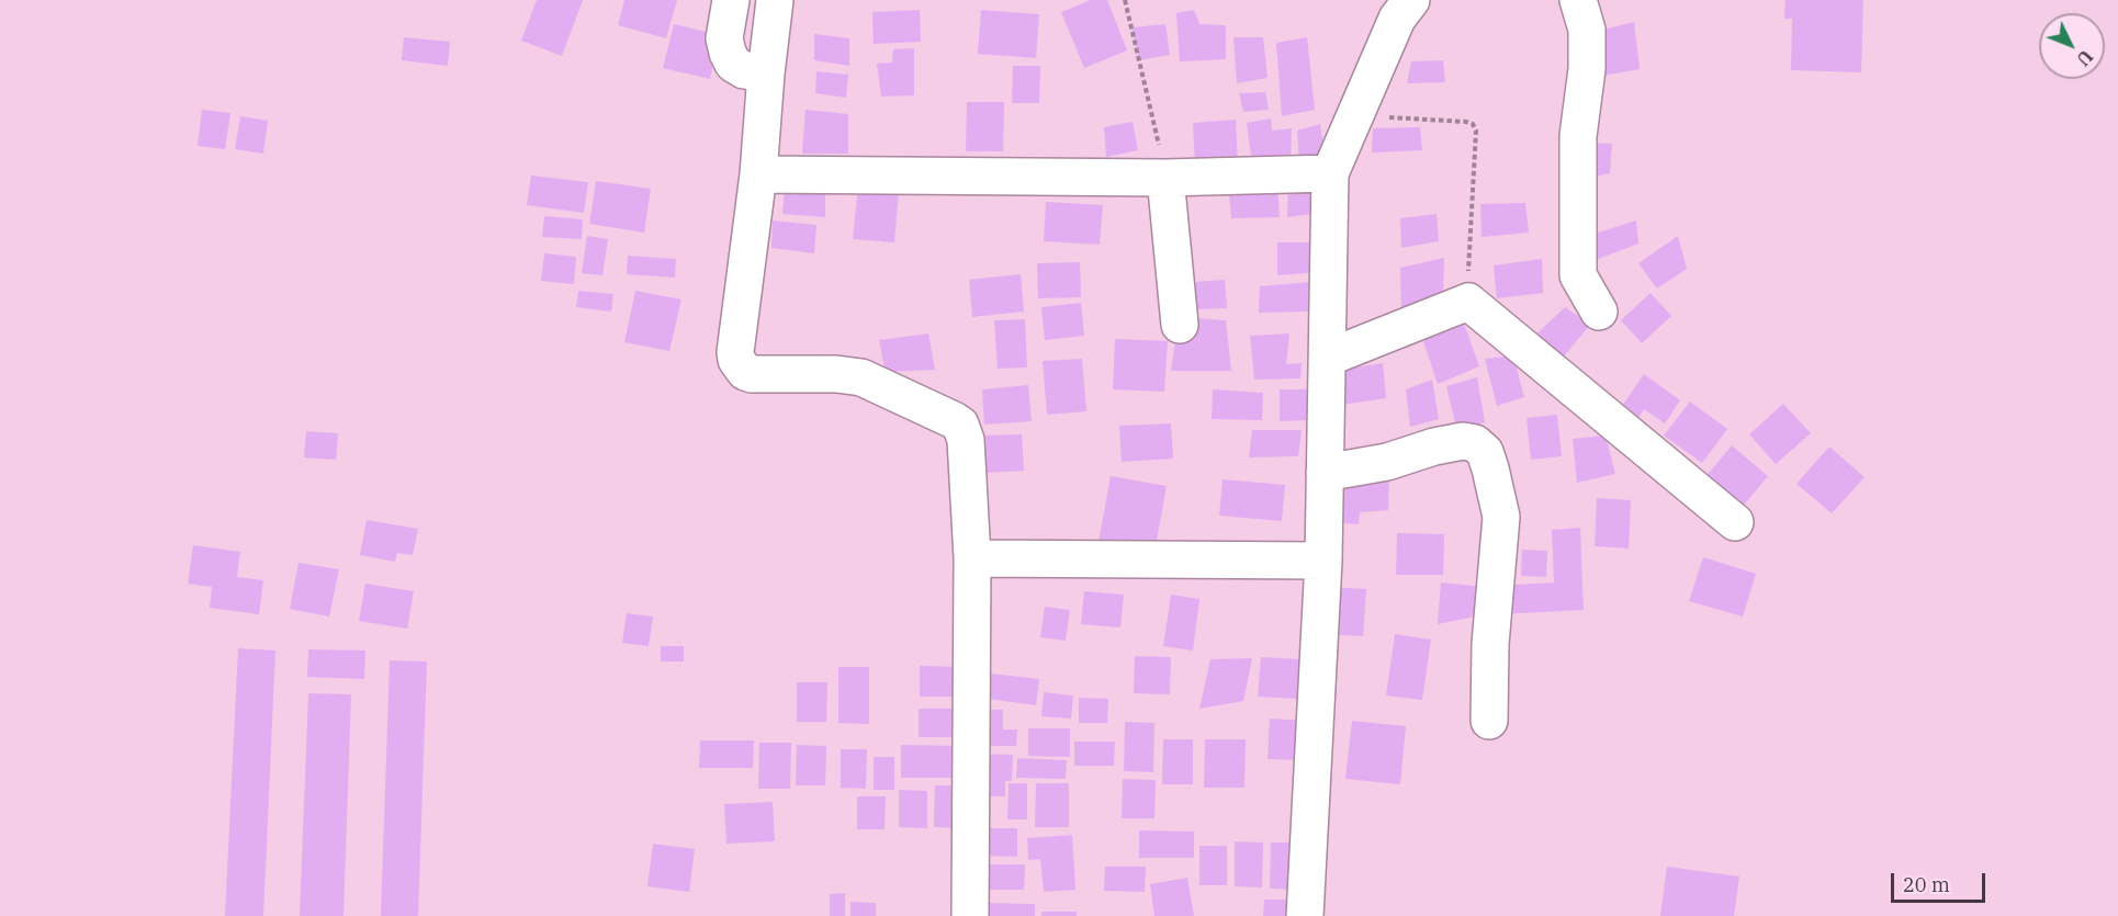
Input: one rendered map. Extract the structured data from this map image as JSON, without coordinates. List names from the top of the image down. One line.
{"scale_bar":"20 m","north":"bottom right"}
